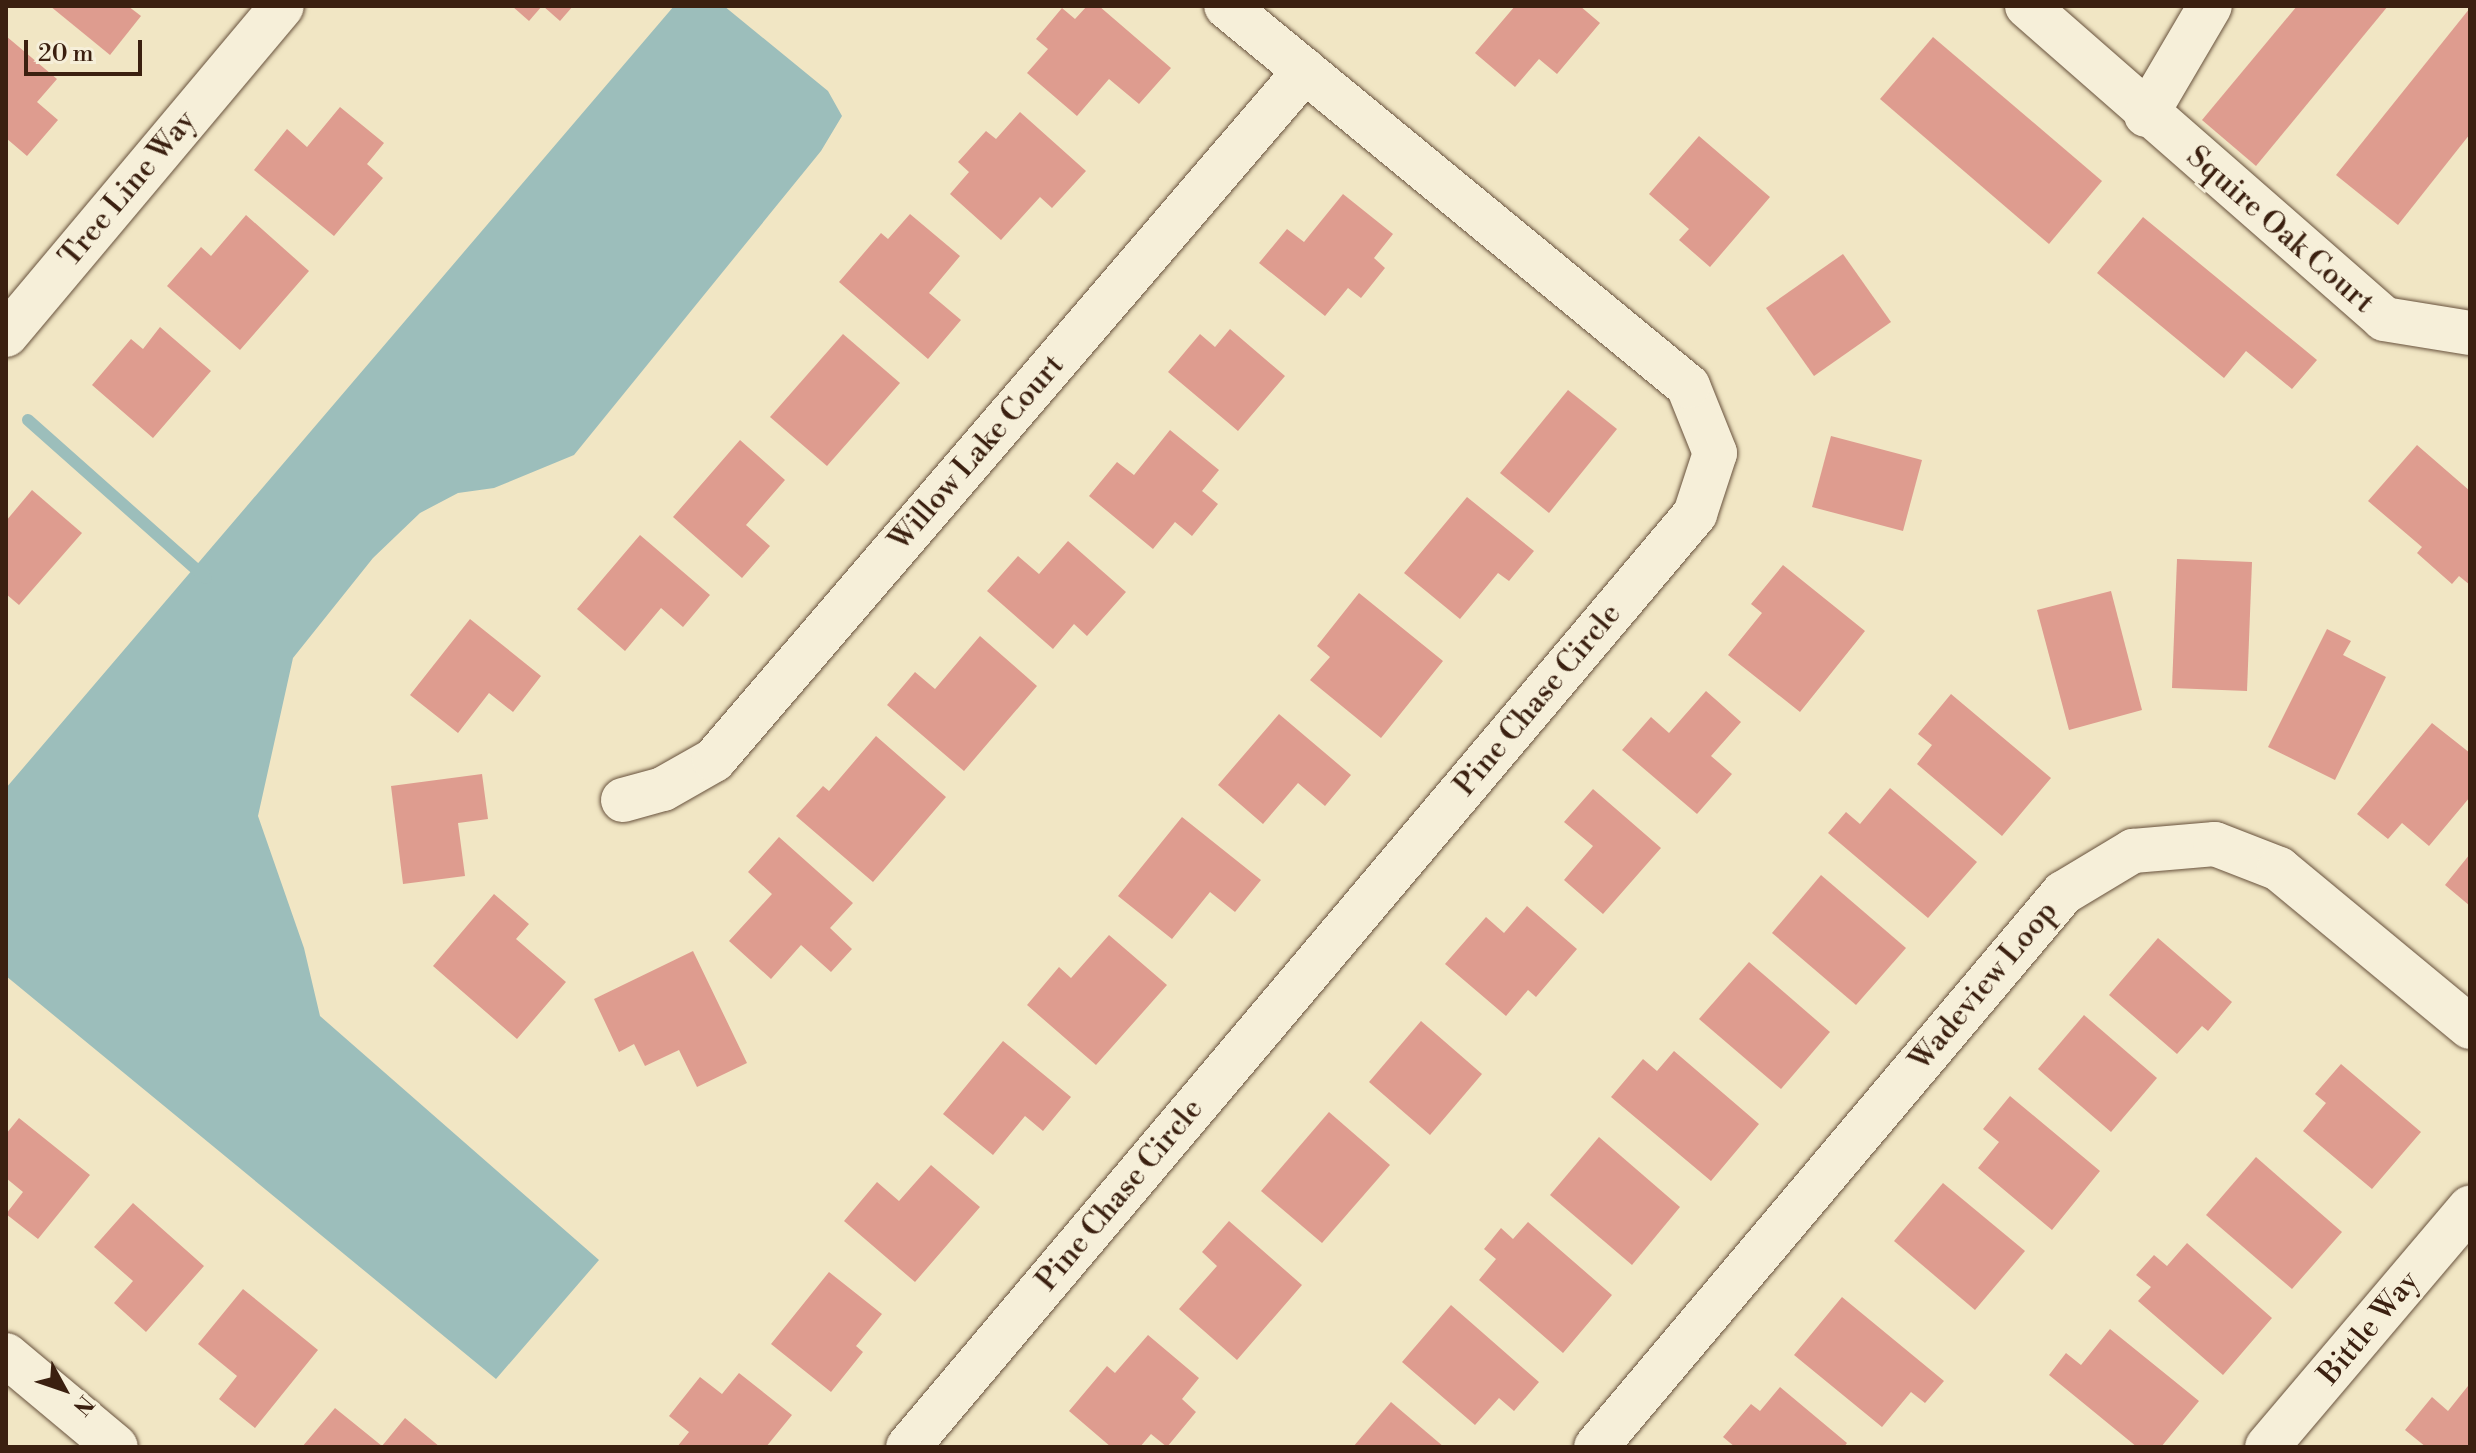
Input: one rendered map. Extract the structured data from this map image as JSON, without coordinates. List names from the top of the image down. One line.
{"streets":{"street":["Tree Line Way","Squire Oak Court","Willow Lake Court","Pine Chase Circle","Wadeview Loop","Bittle Way"]},"crossings":[["Willow Lake Court","Pine Chase Circle"]],"scale_bar":"20 m","north":"bottom right"}
